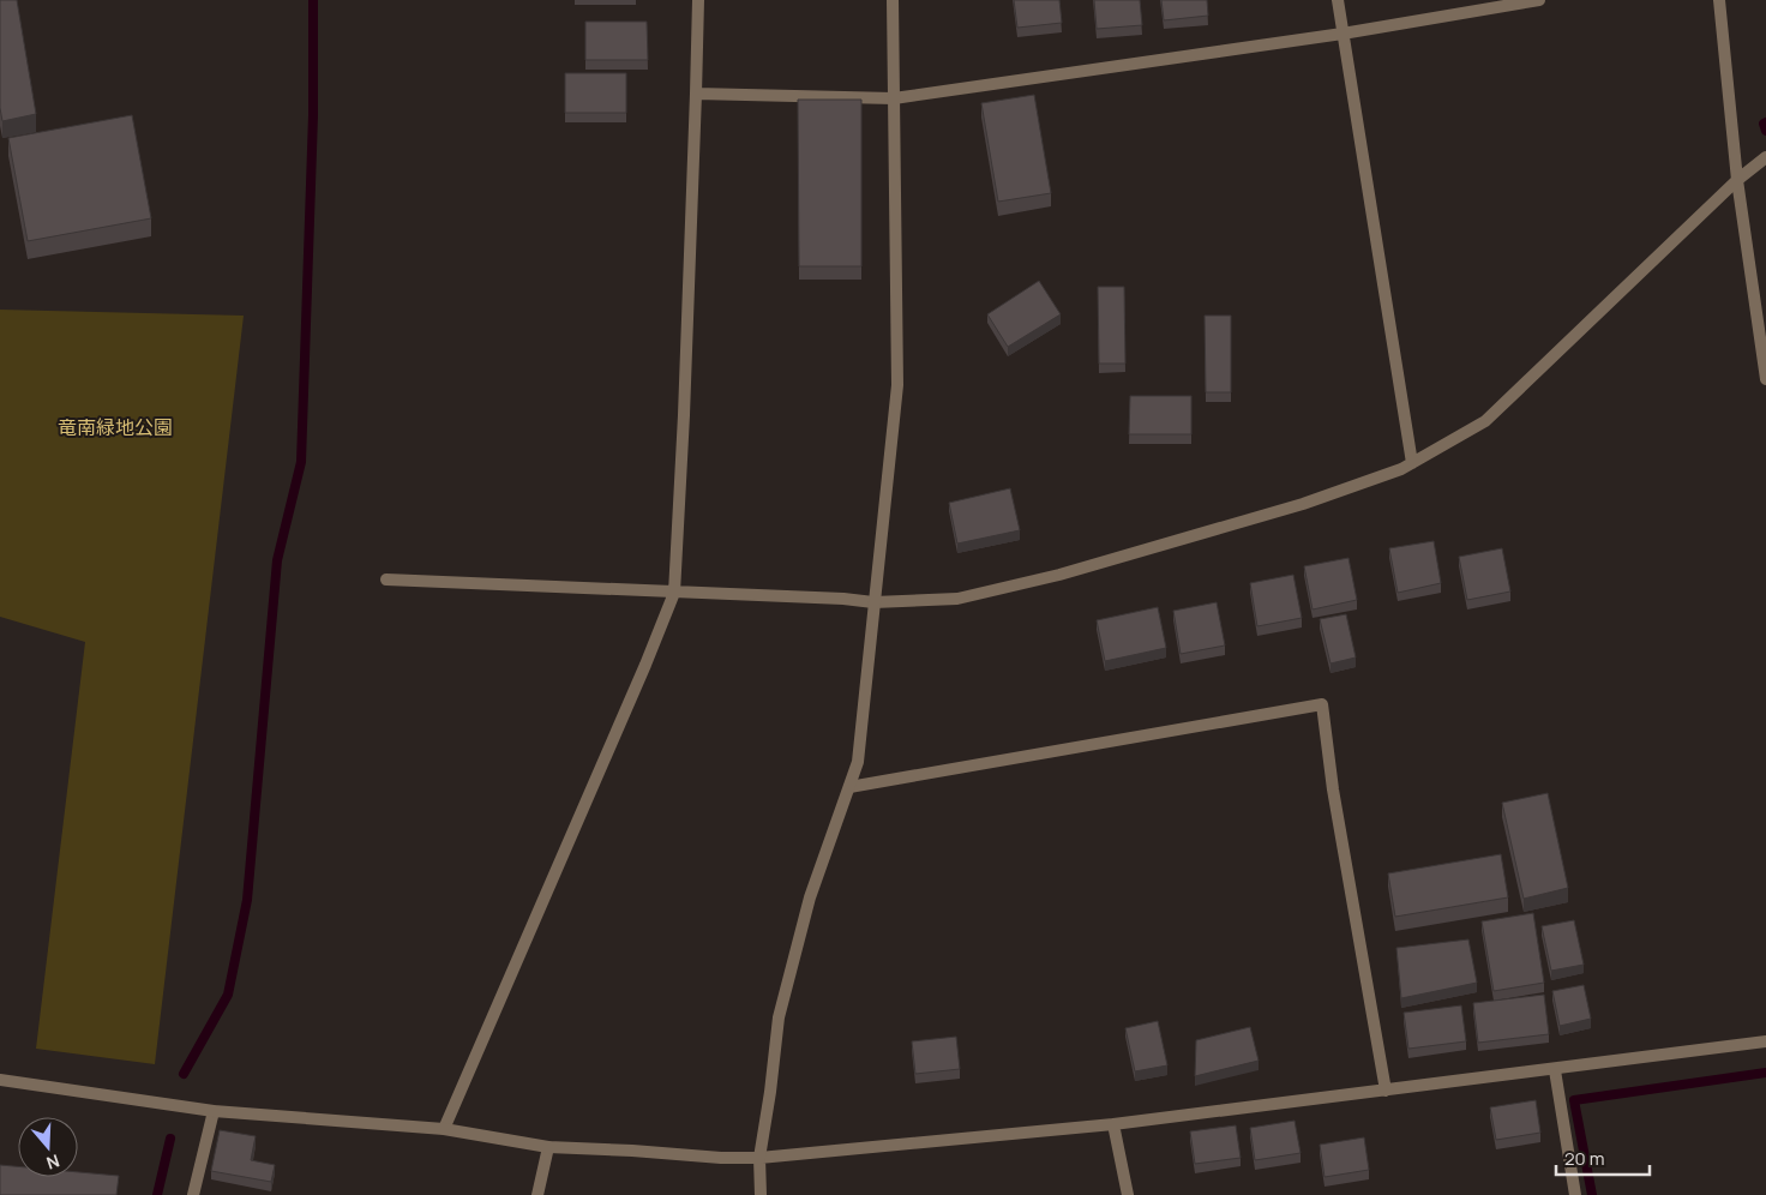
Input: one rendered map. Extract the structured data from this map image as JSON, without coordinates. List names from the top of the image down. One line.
{"parks":["竜南緑地公園"],"scale_bar":"20 m","north":"bottom"}
